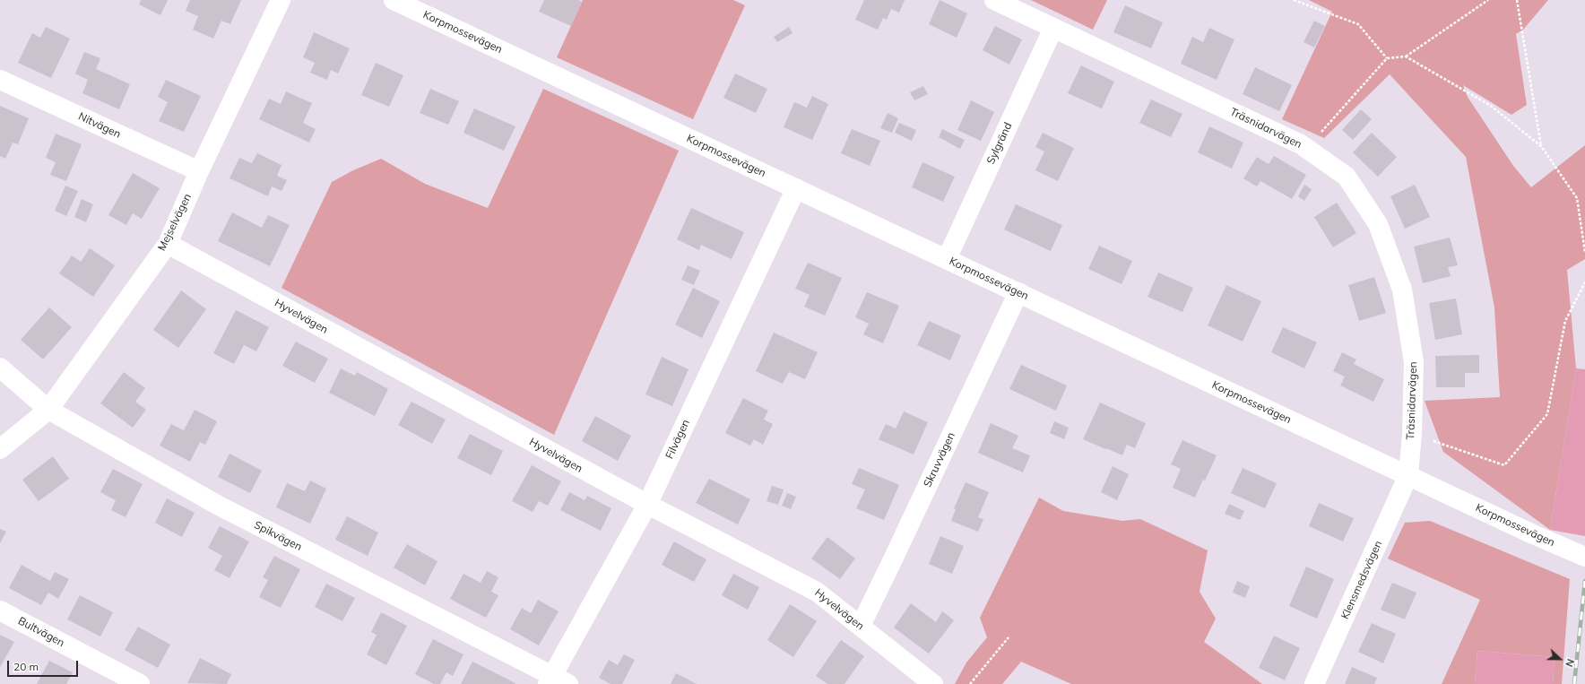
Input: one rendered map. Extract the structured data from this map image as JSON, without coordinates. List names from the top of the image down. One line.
{"streets":{"street":["Korpmossevägen","Nitvägen","Träsnidarvägen","Sylgränd","Mejselvägen","Hyvelvägen","Filvägen","Skruvvägen","Spikvägen","Klensmedsvägen","Bultvägen"]},"crossings":[["Korpmossevägen","Träsnidarvägen"],["Korpmossevägen","Sylgränd"],["Korpmossevägen","Filvägen"],["Korpmossevägen","Skruvvägen"],["Korpmossevägen","Klensmedsvägen"],["Nitvägen","Mejselvägen"],["Träsnidarvägen","Sylgränd"],["Träsnidarvägen","Klensmedsvägen"],["Mejselvägen","Hyvelvägen"],["Mejselvägen","Spikvägen"],["Hyvelvägen","Filvägen"],["Hyvelvägen","Skruvvägen"],["Filvägen","Spikvägen"]],"scale_bar":"20 m","north":"right"}
